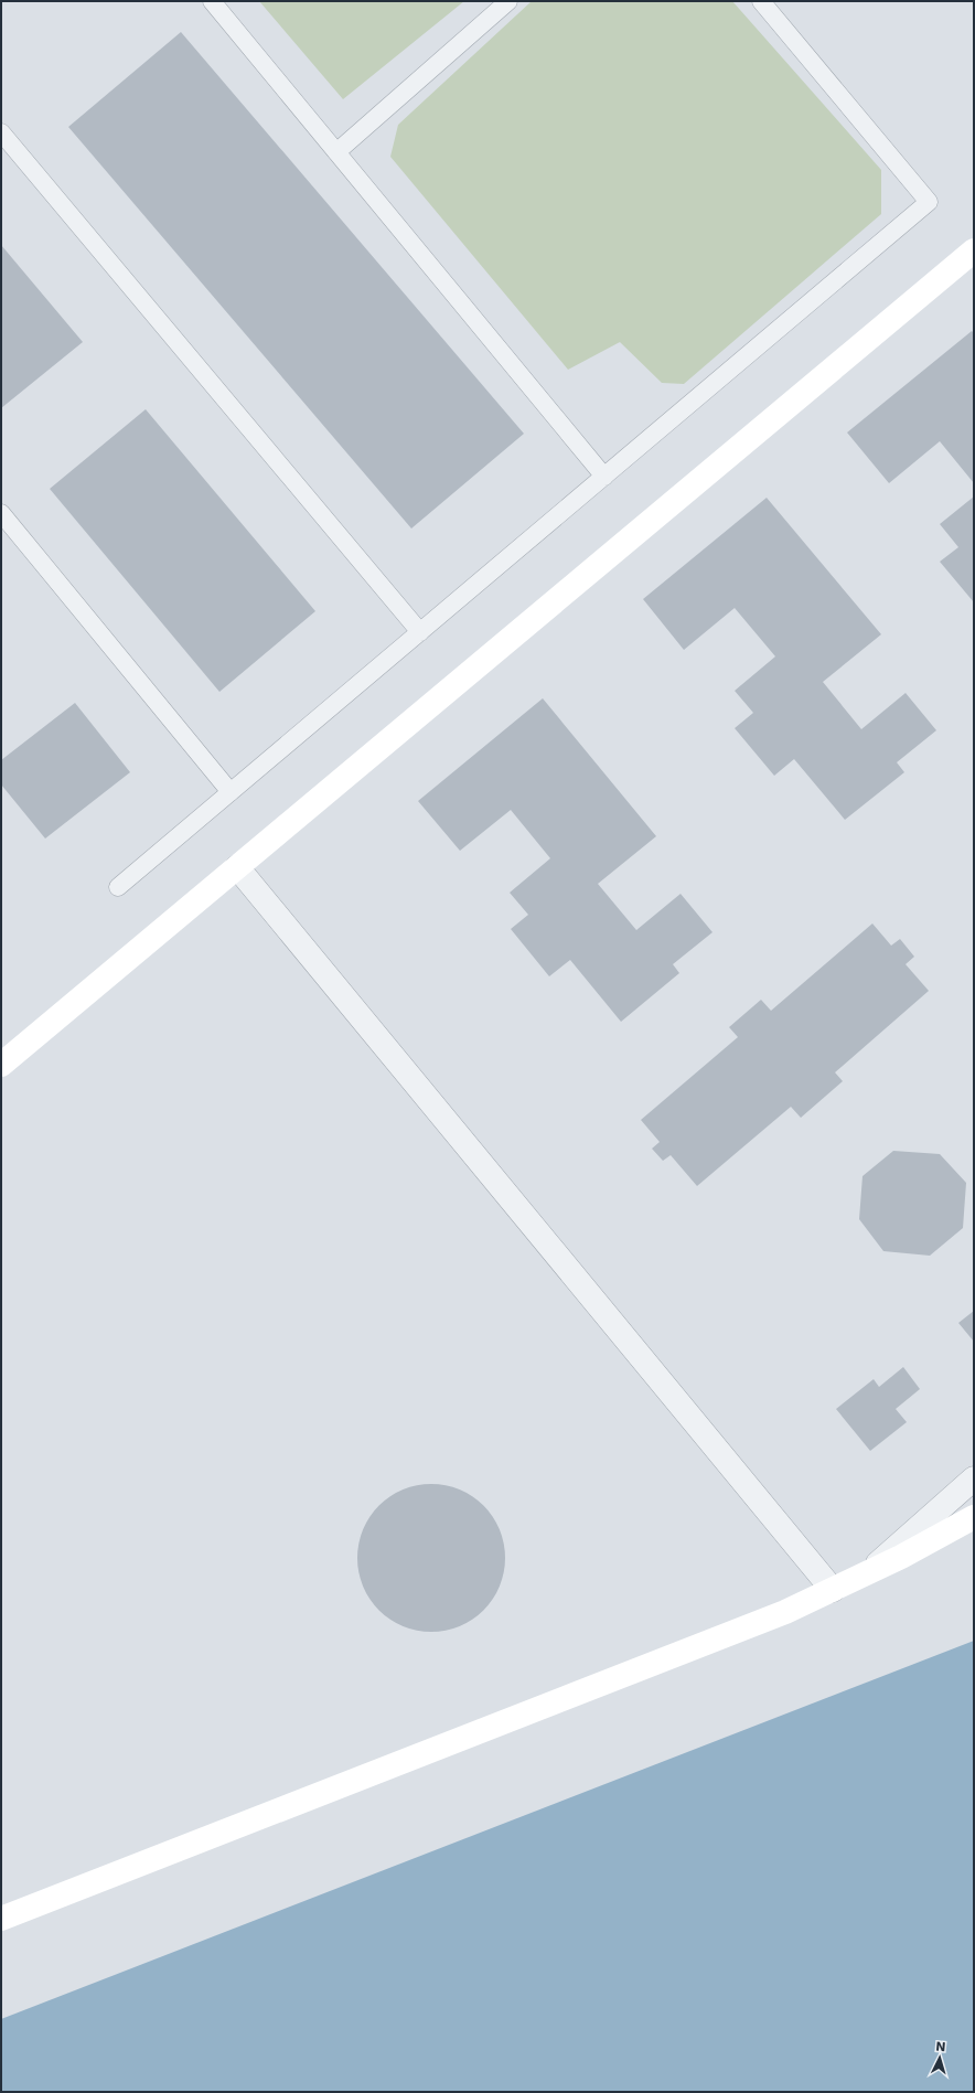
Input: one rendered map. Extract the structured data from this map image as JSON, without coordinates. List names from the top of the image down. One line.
{"north":"top"}
